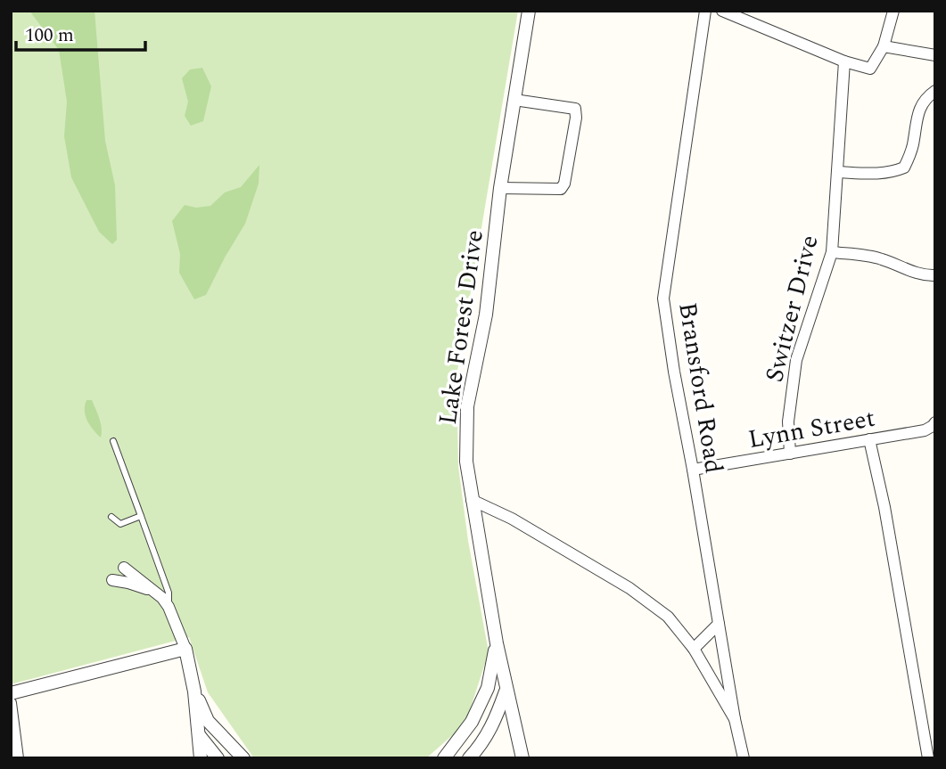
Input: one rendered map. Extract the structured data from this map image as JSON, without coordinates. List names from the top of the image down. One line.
{"streets":{"street":["Switzer Drive","Lake Forest Drive","Bransford Road","Lynn Street"]},"crossings":[["Switzer Drive","Lynn Street"],["Bransford Road","Lynn Street"]],"scale_bar":"100 m"}
